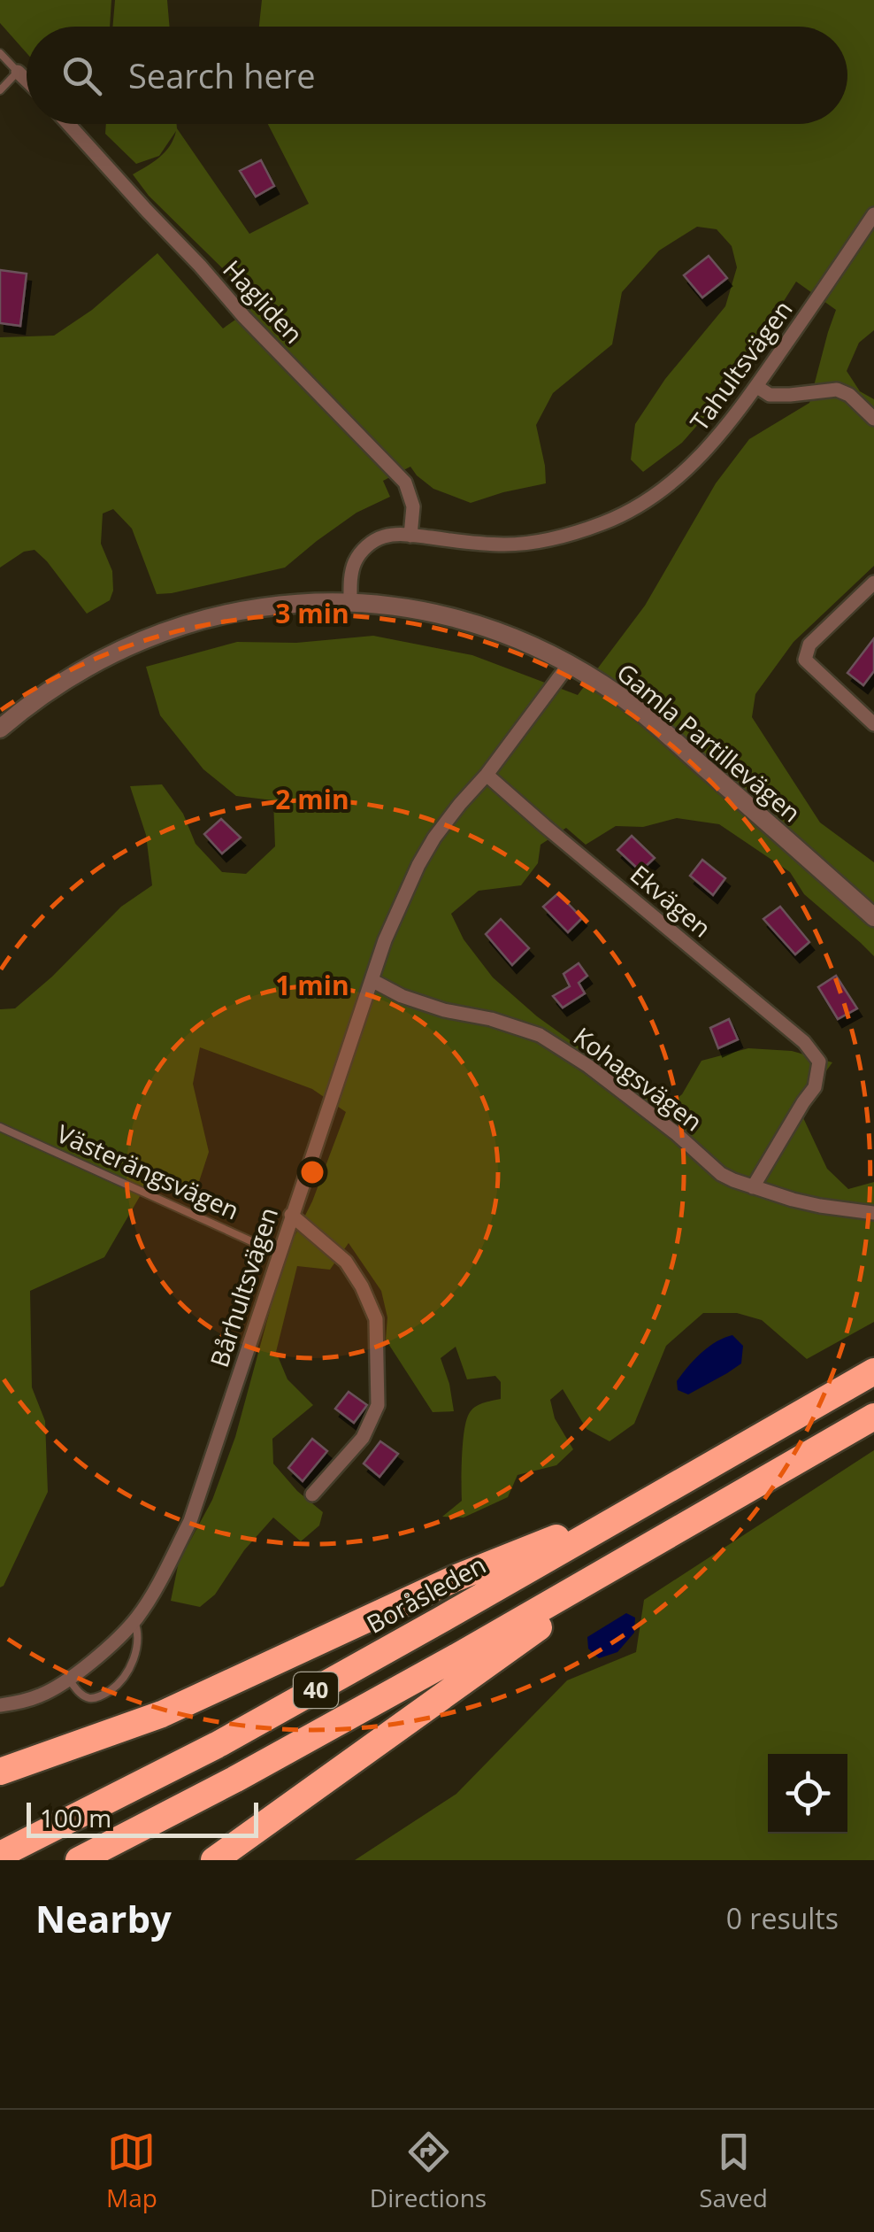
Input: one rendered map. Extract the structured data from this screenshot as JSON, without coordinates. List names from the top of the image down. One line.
{"streets":{"highway":["Boråsleden","40"],"street":["Hagliden","Tahultsvägen","Gamla Partillevägen","Ekvägen","Kohagsvägen","Bårhultsvägen"],"lane":["Västerängsvägen"]},"crossings":[["Hagliden","Tahultsvägen"],["Tahultsvägen","Gamla Partillevägen"],["Ekvägen","Kohagsvägen"],["Ekvägen","Bårhultsvägen"],["Kohagsvägen","Bårhultsvägen"],["Västerängsvägen","Bårhultsvägen"]],"scale_bar":"100 m","page":{"search":"Search here","scale":"100 m","heading":["Nearby","0 results"],"nav":["Map","Directions","Saved"]},"rings":["3 min","2 min","1 min"]}
